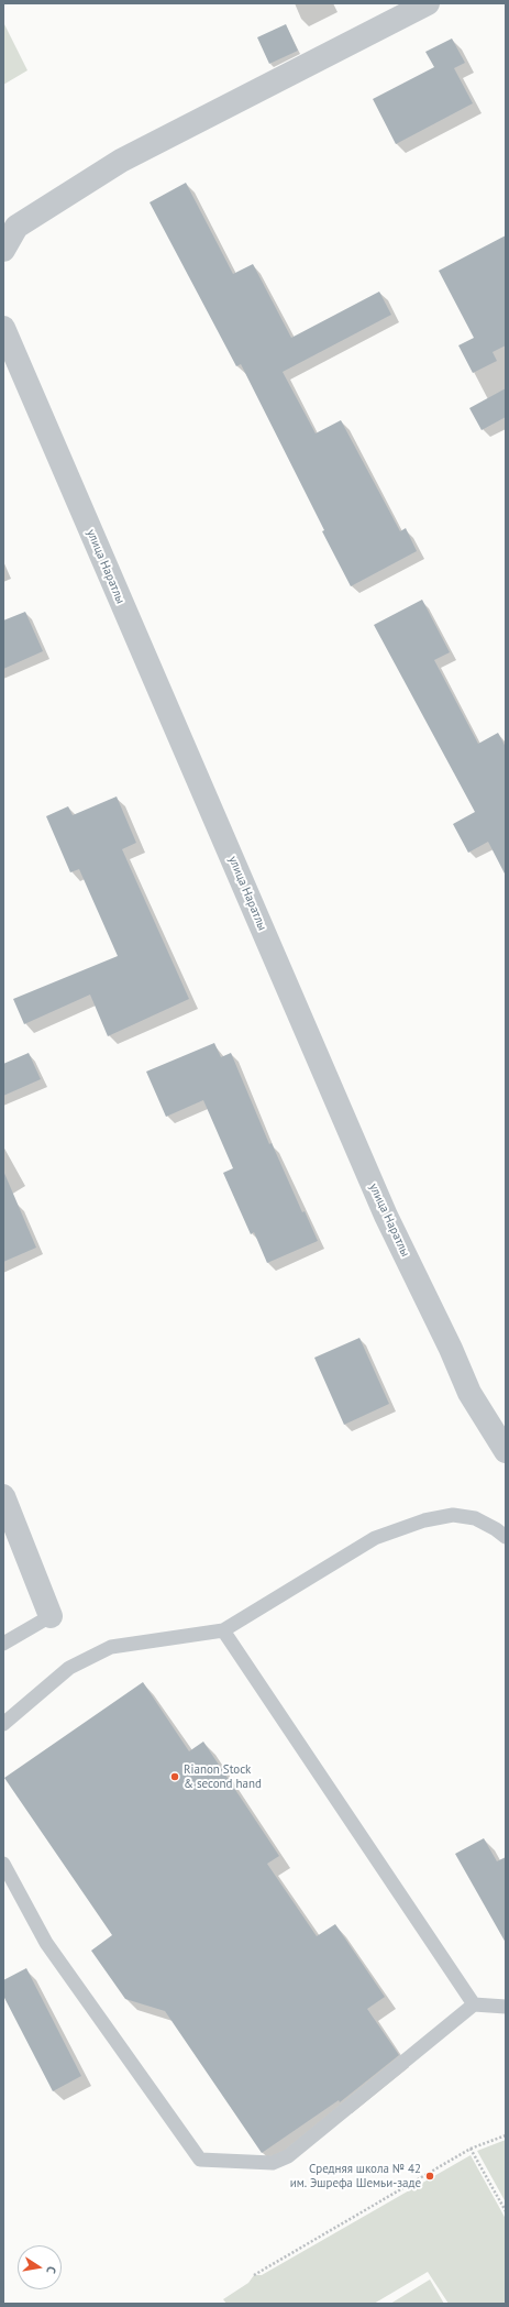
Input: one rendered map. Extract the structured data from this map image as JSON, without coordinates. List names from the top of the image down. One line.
{"streets":{"street":["улица Наратлы"]},"places":["Rianon Stock & second hand","Средняя школа № 42 им. Эшрефа Шемьи-заде"],"north":"right"}
